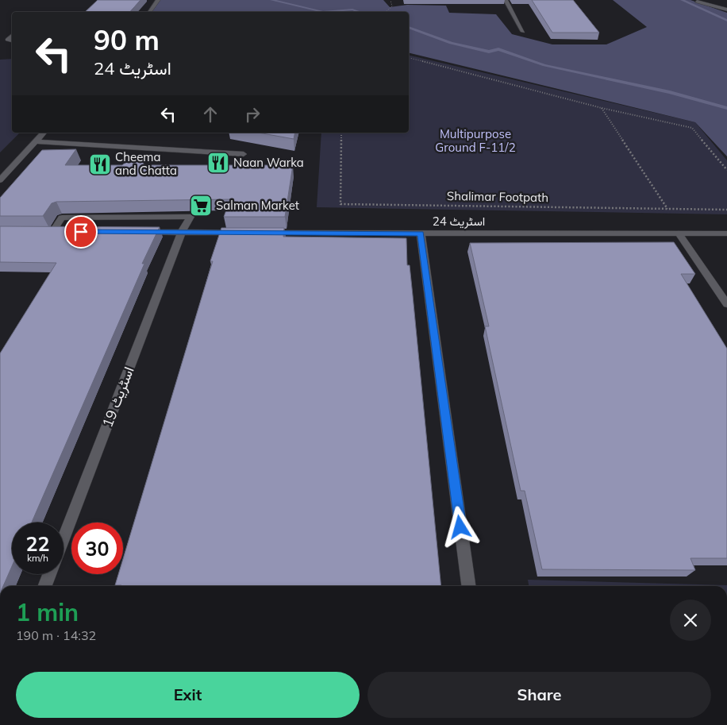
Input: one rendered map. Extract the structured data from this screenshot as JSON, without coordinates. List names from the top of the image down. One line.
{"streets":{"street":["اسٹریٹ 24","اسٹریٹ 19"],"path":["Shalimar Footpath"]},"parks":["Multipurpose Ground F-11/2"],"places":{"restaurant":["Naan Warka","Cheema and Chatta"],"supermarket":["Salman Market"]},"page":{"turn":["90 m","اسٹریٹ 24"],"speed":"22 km/h","limit":"30","heading":["1 min","190 m · 14:32"],"buttons":["Exit","Share"]}}
